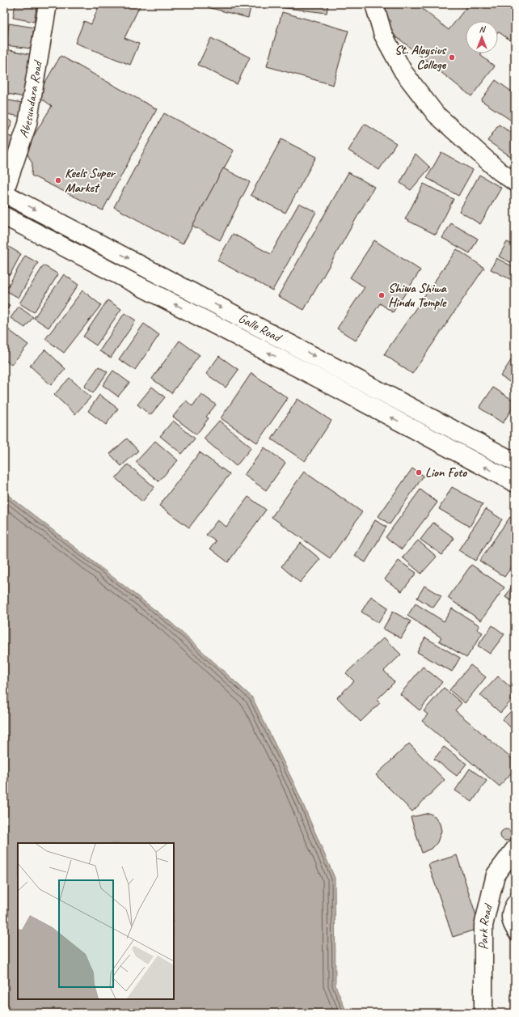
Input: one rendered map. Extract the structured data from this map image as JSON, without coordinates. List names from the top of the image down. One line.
{"streets":{"main road":["Abesundara Road","Galle Road","Park Road"]},"crossings":[["Abesundara Road","Galle Road"]],"places":["St. Aloysius College","Keels Super Market","Shiwa Shiwa Hindu Temple","Lion Foto"],"north":"top"}
